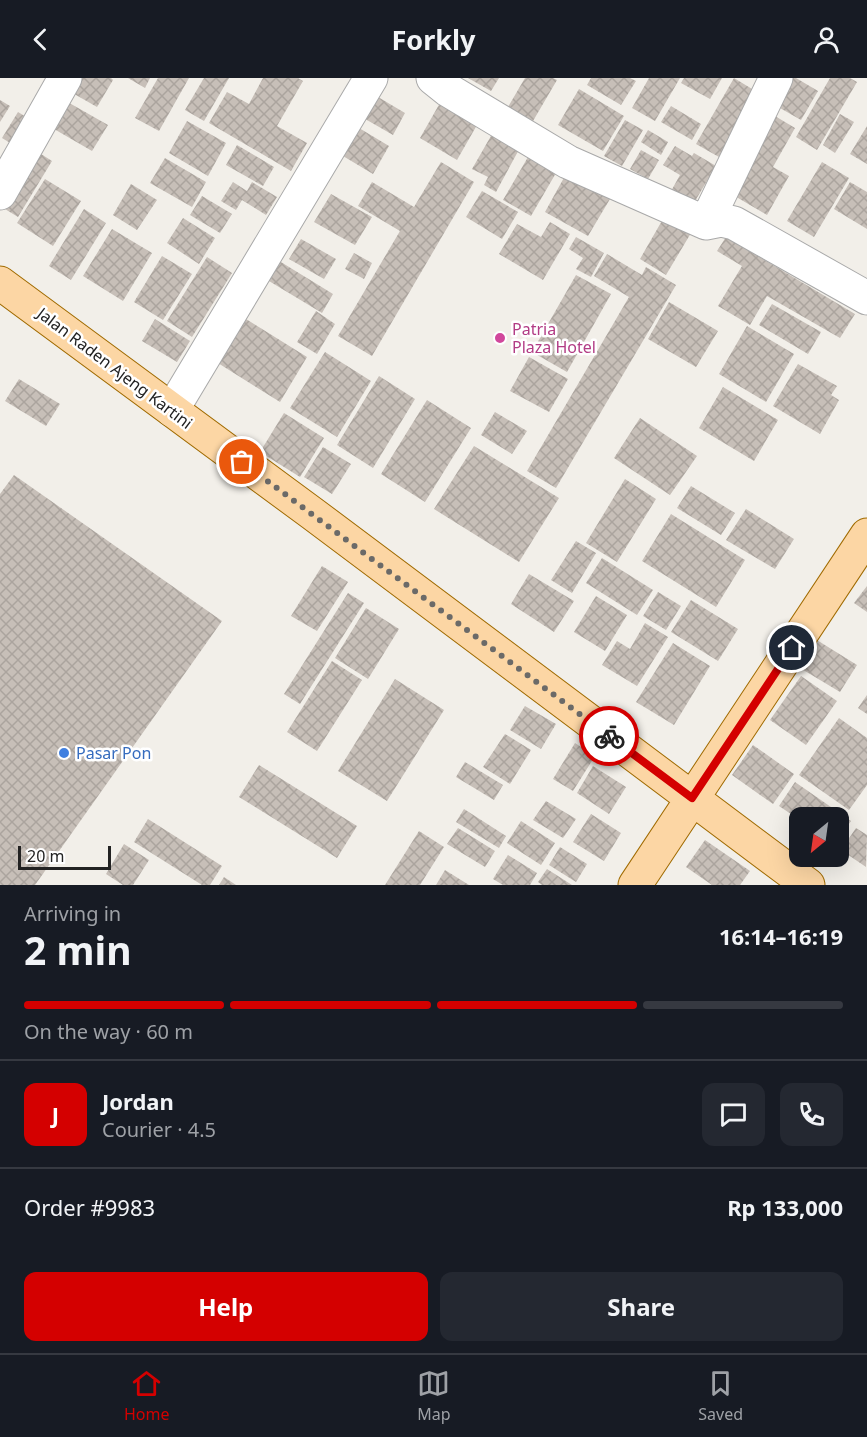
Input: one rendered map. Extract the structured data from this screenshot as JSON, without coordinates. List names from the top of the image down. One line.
{"streets":{"main road":["Jalan Raden Ajeng Kartini"]},"places":["Patria Plaza Hotel","Pasar Pon"],"scale_bar":"20 m","north":"bottom left","page":{"header":"Forkly","scale":"20 m","heading":["2 min","Arriving in","16:14–16:19"],"panel":["Jordan","Courier · 4.5","Order #9983","Rp 133,000"],"bar":"On the way · 60 m","round":"J","buttons":["Help","Share"],"tabs":["Home","Map","Saved"]}}
